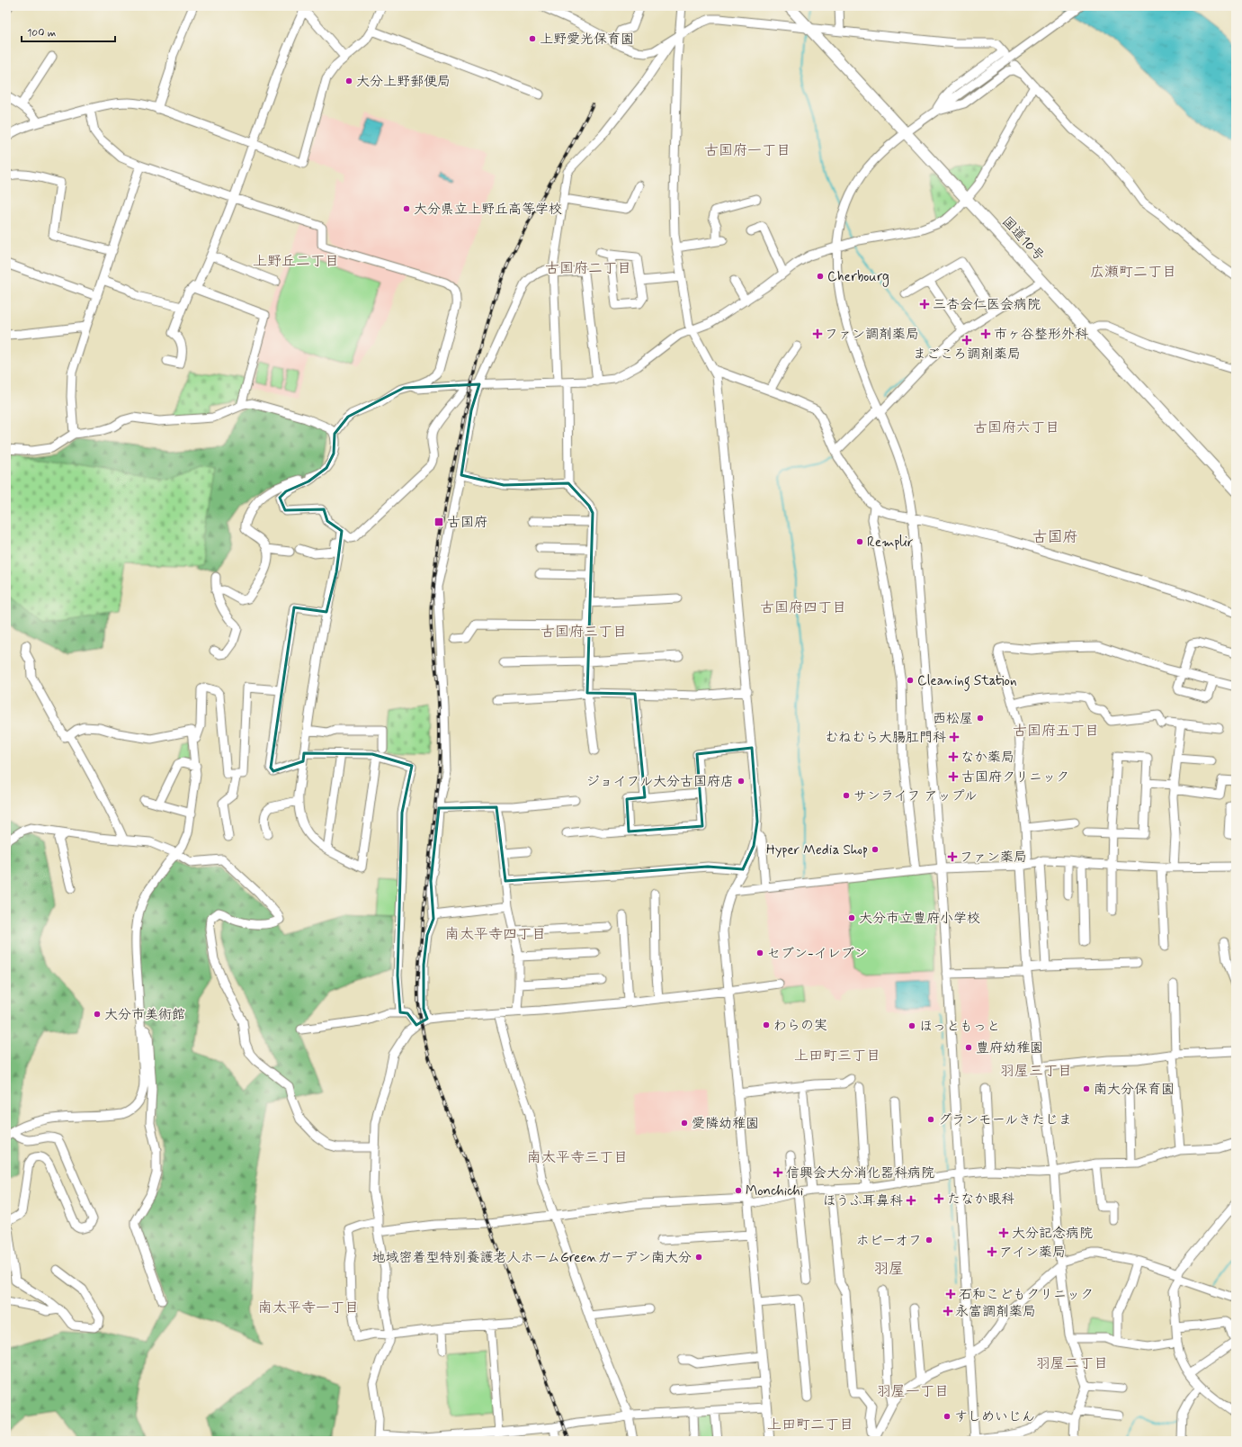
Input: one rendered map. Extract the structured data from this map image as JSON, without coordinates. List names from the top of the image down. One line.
{"streets":{"highway":["国道10号"]},"districts":["古国府一丁目","上野丘二丁目","古国府二丁目","広瀬町二丁目","古国府六丁目","古国府","古国府四丁目","古国府三丁目","古国府五丁目","南太平寺四丁目","上田町三丁目","羽屋三丁目","南太平寺三丁目","羽屋","南太平寺一丁目","羽屋二丁目","羽屋一丁目","上田町二丁目"],"places":{"other":["上野愛光保育園","大分上野郵便局","大分県立上野丘高等学校","Cherbourg","Remplir","Cleaning Station","西松屋","ジョイフル大分古国府店","サンライフ アップル","Hyper Media Shop","大分市立豊府小学校","セブン-イレブン","大分市美術館","わらの実","ほっともっと","豊府幼稚園","南大分保育園","グランモールきたじま","愛隣幼稚園","Monchichi","ホビーオフ","地域密着型特別養護老人ホームGreenガーデン南大分","すしめいじん"],"health":["三杏会仁医会病院","ファン調剤薬局","市ヶ谷整形外科","まごころ調剤薬局","むねむら大腸肛門科","なか薬局","古国府クリニック","ファン薬局","信興会大分消化器科病院","たなか眼科","ほうふ耳鼻科","大分記念病院","アイン薬局","石和こどもクリニック","永富調剤薬局"],"transit":["古国府"]},"scale_bar":"100 m"}
